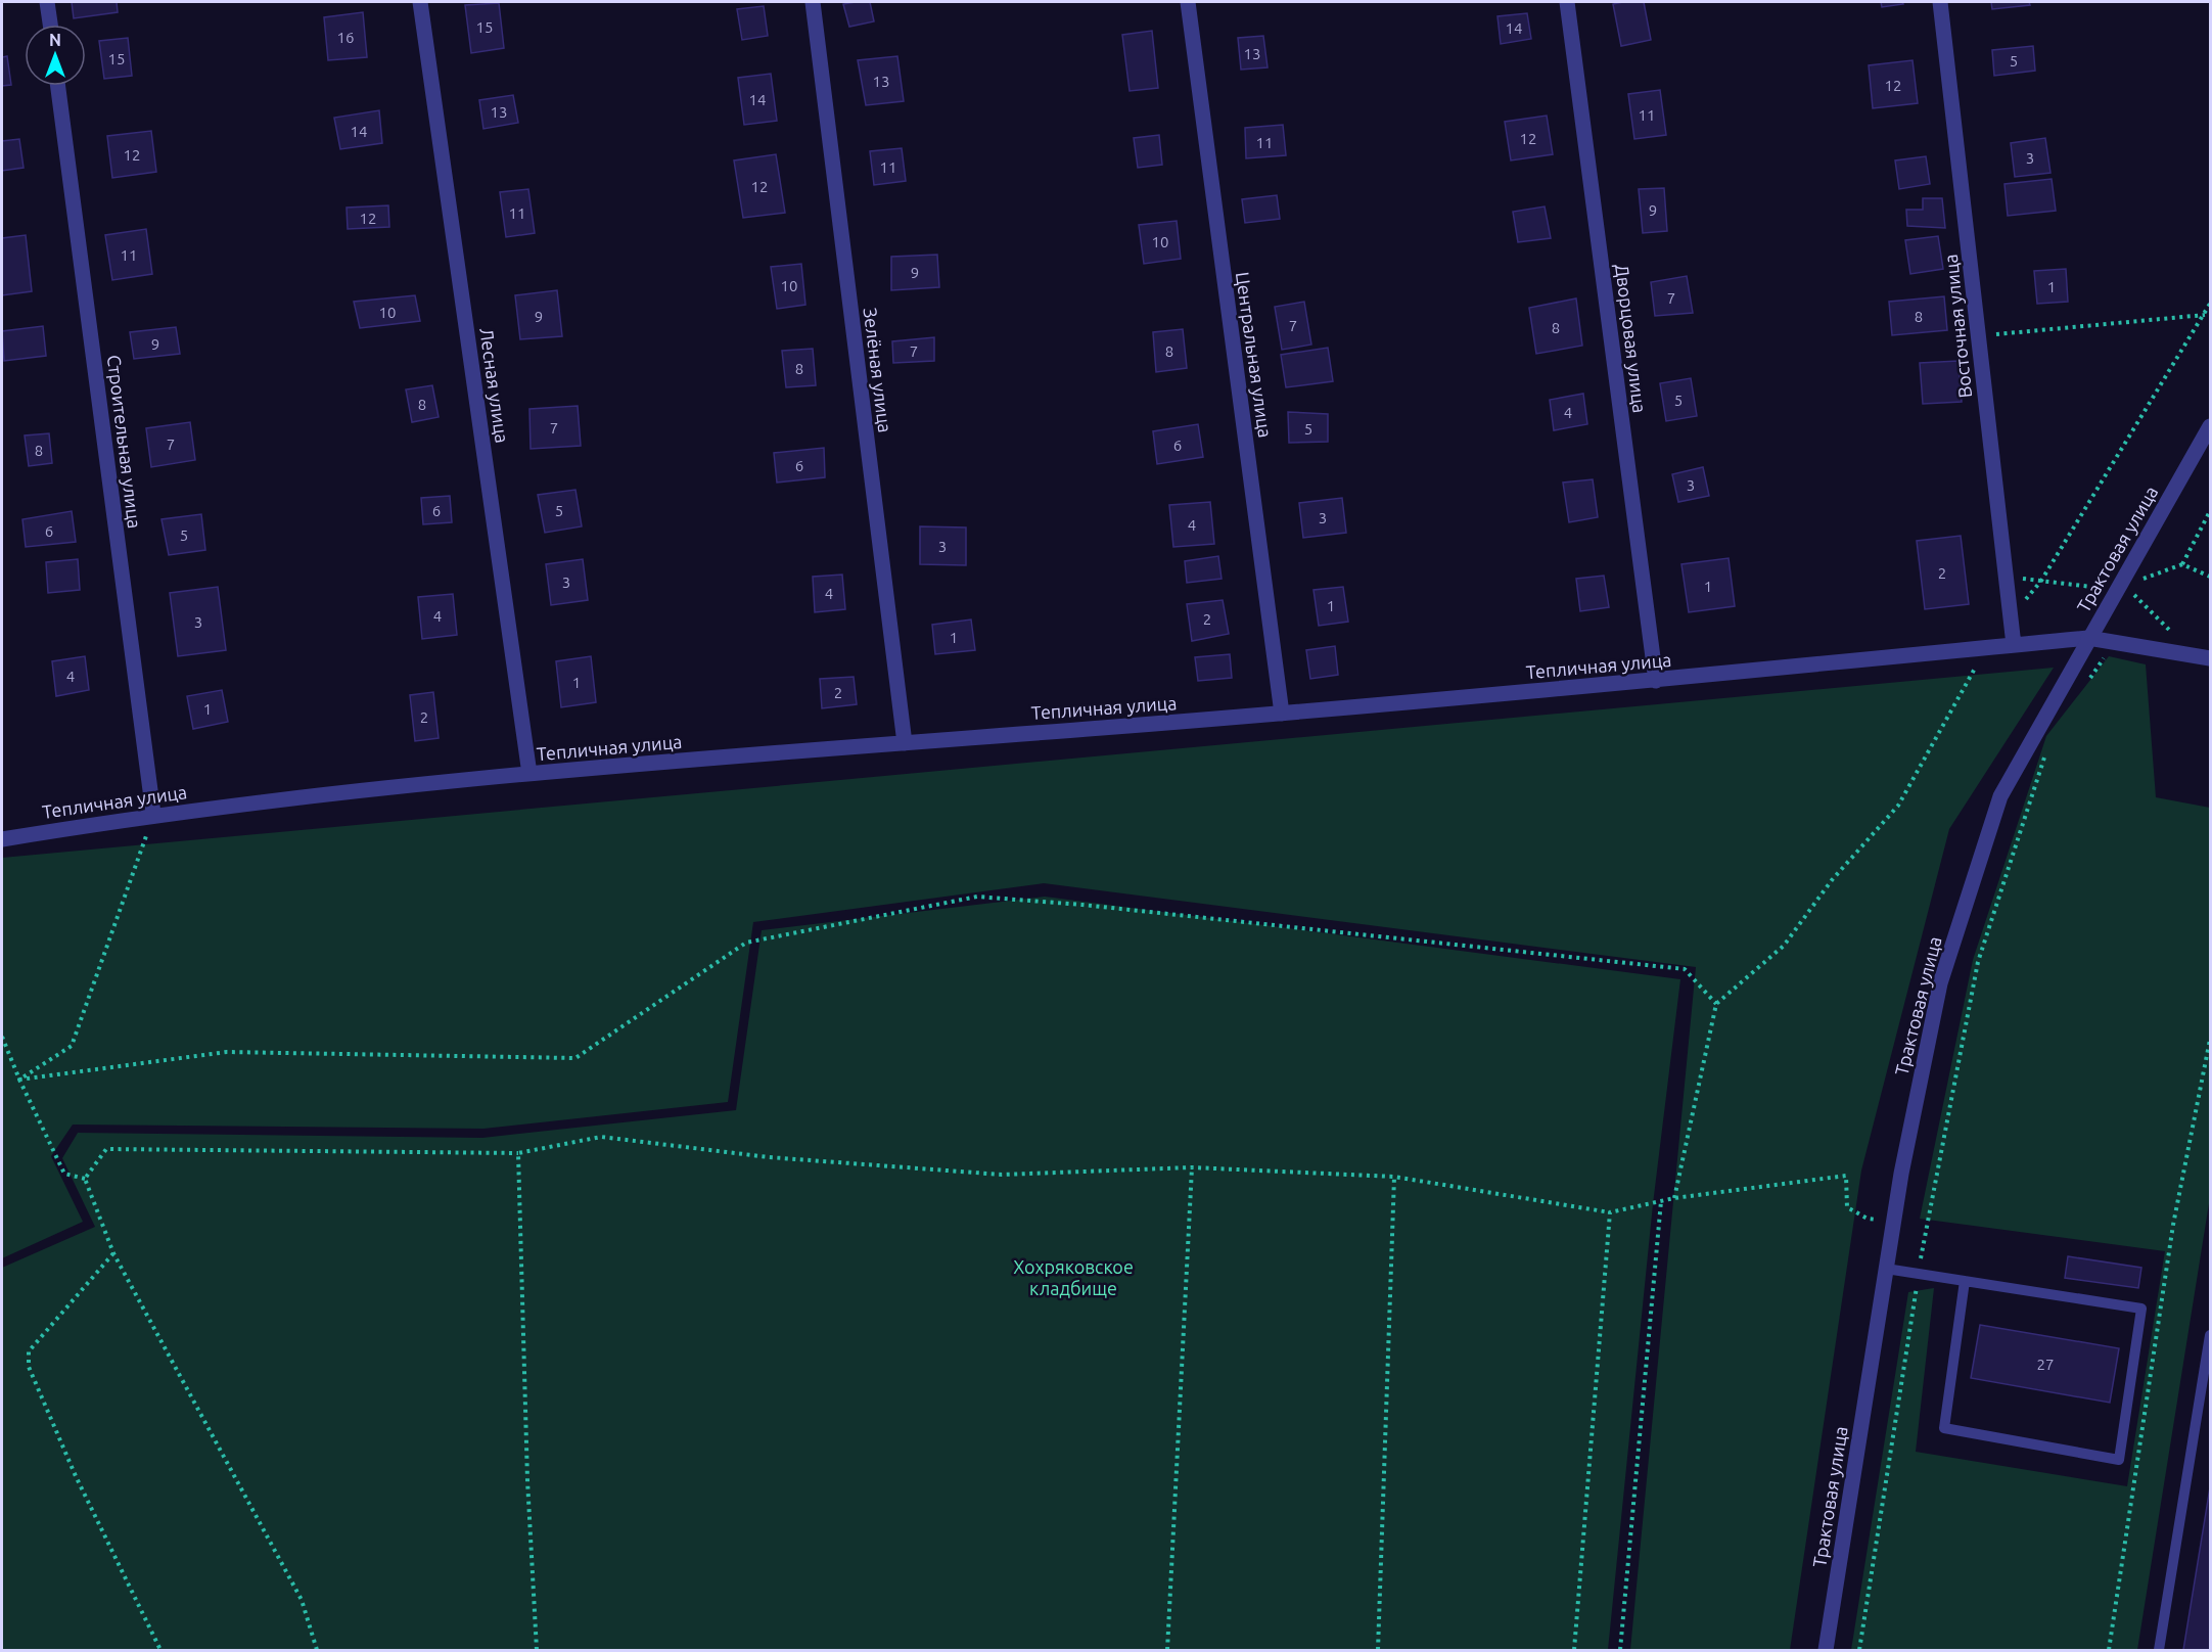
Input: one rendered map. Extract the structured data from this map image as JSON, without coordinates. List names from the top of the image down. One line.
{"streets":{"street":["Восточная улица","Дворцовая улица","Центральная улица","Зелёная улица","Лесная улица","Строительная улица","Трактовая улица","Тепличная улица"]},"crossings":[["Восточная улица","Тепличная улица"],["Дворцовая улица","Тепличная улица"],["Центральная улица","Тепличная улица"],["Зелёная улица","Тепличная улица"],["Лесная улица","Тепличная улица"],["Строительная улица","Тепличная улица"],["Трактовая улица","Тепличная улица"]],"parks":["Хохряковское кладбище"],"house_numbers":["15","14","16","13","15","5","13","12","14","13","11","14","12","11","12","3","11","12","9","11","12","10","11","9","10","1","7","10","9","8","7","8","9","7","8","8","5","8","4","7","5","7","6","8","6","3","6","5","3","4","6","5","3","2","3","1","4","1","4","2","3","1","4","1","2","1","2","27"],"north":"top"}
